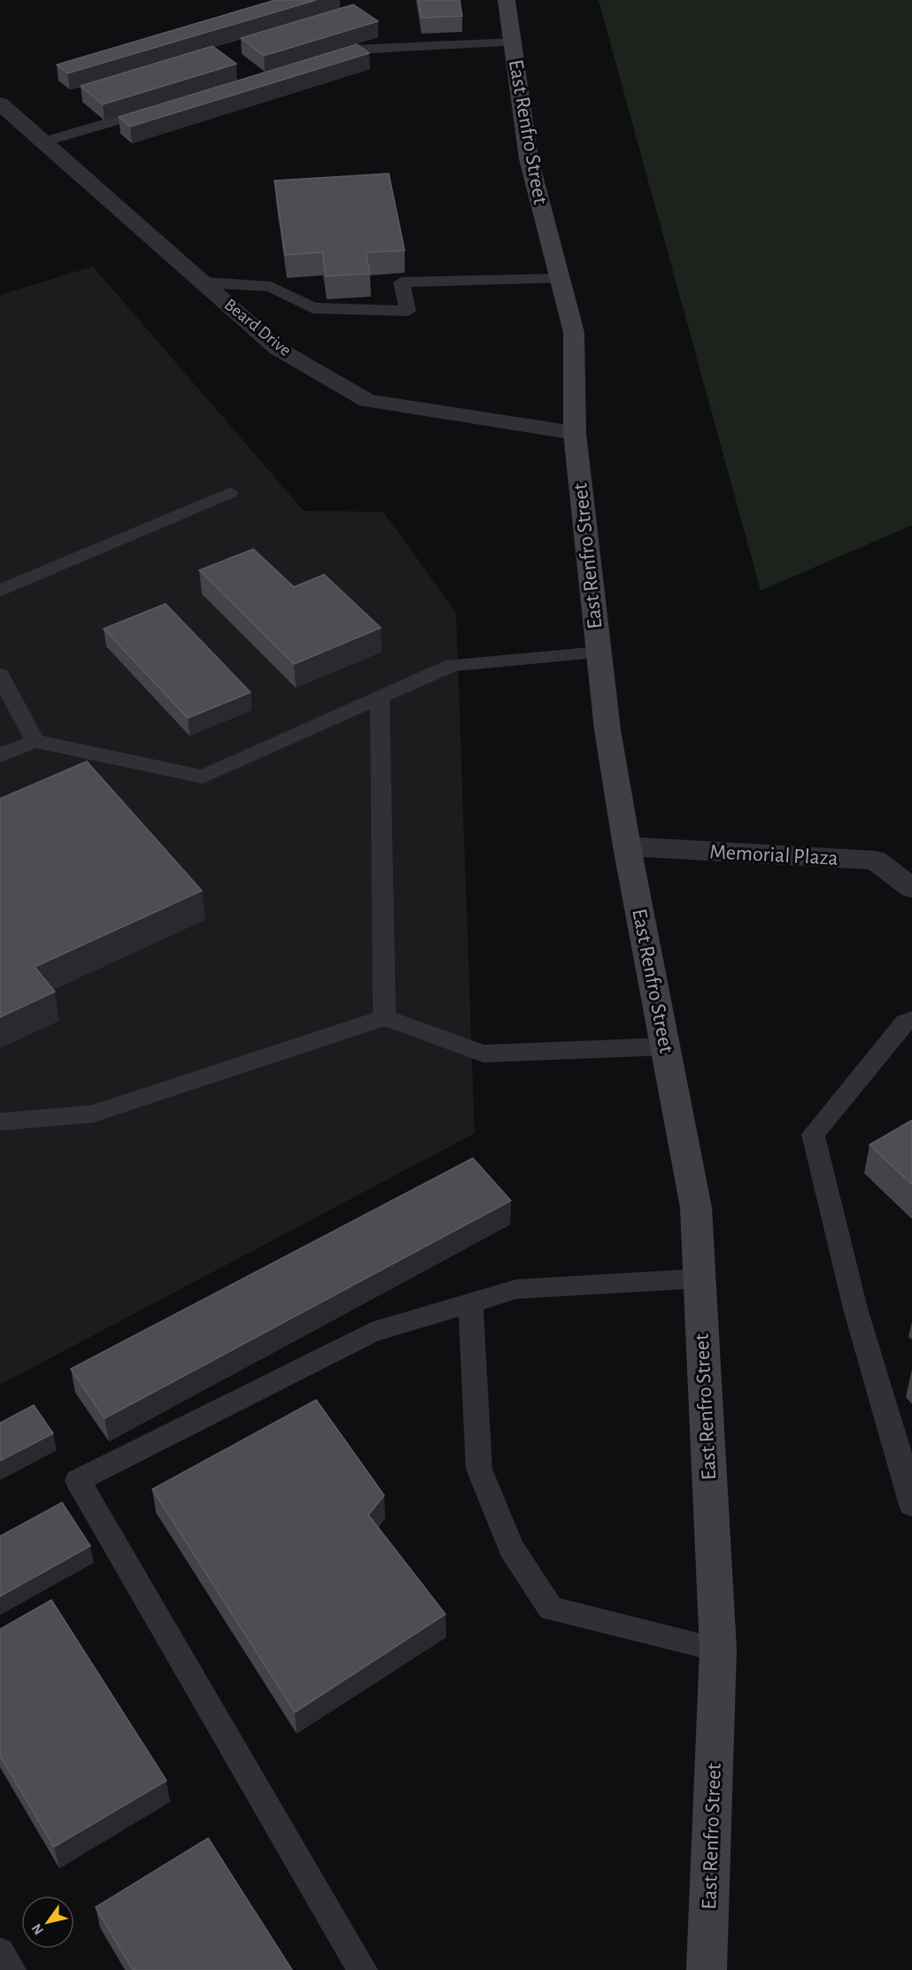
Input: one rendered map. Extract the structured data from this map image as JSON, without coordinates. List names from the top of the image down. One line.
{"streets":{"main road":["East Renfro Street"],"street":["Beard Drive","Memorial Plaza"]},"crossings":[["East Renfro Street","Beard Drive"],["East Renfro Street","Memorial Plaza"]],"north":"bottom left"}
